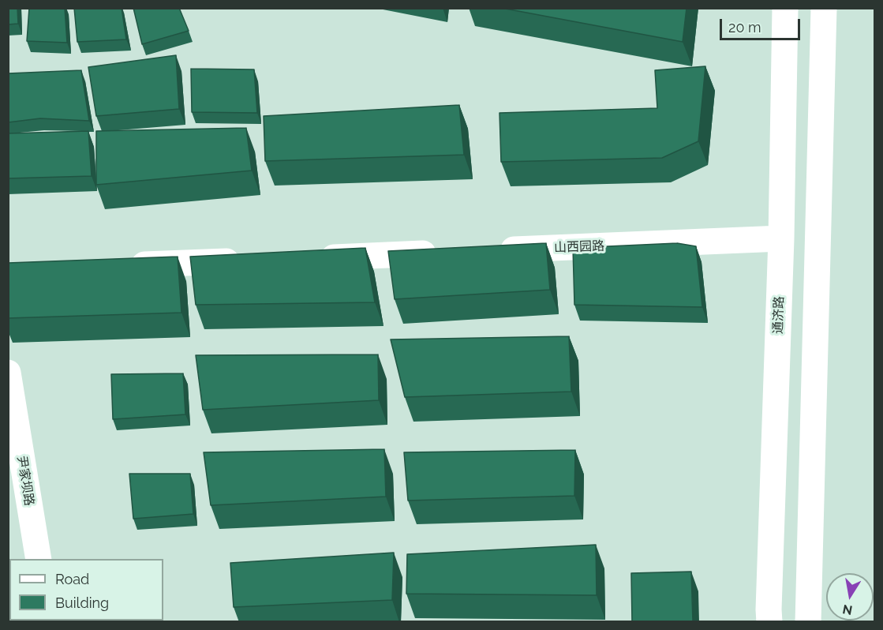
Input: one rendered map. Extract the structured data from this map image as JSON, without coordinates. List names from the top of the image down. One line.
{"streets":{"main road":["山西园路","通济路","尹家坝路"]},"crossings":[["山西园路","通济路"]],"legend":["Road","Building"],"scale_bar":"20 m","north":"bottom"}
